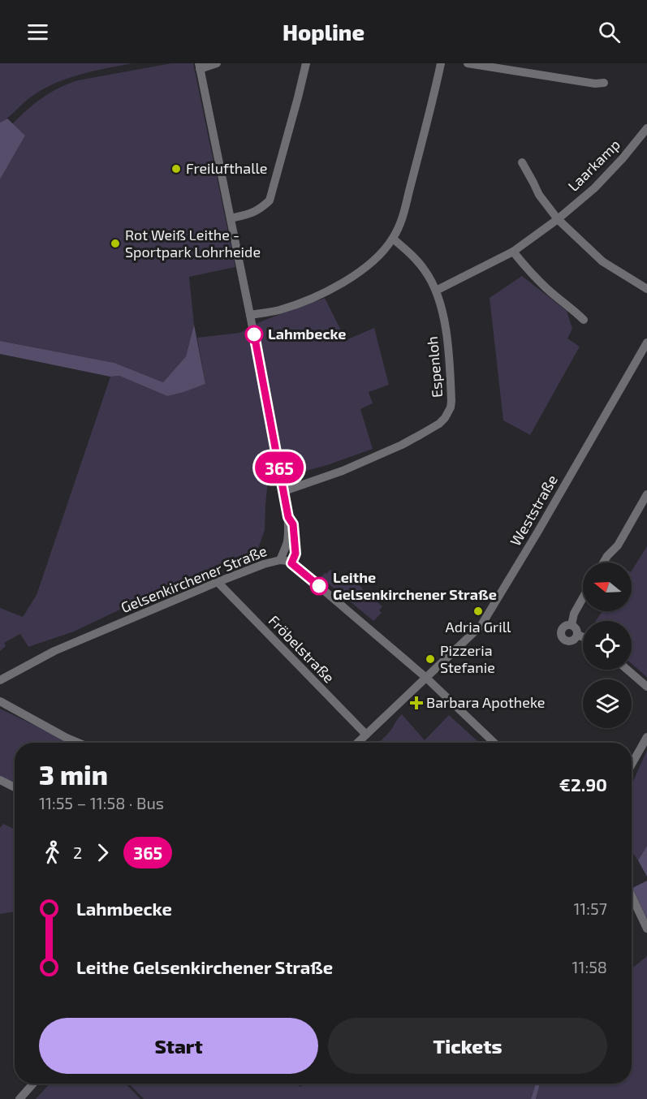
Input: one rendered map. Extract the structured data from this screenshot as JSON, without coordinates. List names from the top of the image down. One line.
{"streets":{"street":["Laarkamp","Espenloh","Weststraße","Gelsenkirchener Straße","Fröbelstraße"]},"crossings":[["Laarkamp","Espenloh"],["Weststraße","Gelsenkirchener Straße"],["Weststraße","Fröbelstraße"],["Gelsenkirchener Straße","Fröbelstraße"]],"places":{"other":["Freilufthalle","Rot Weiß Leithe - Sportpark Lohrheide","Lahmbecke","Leithe Gelsenkirchener Straße","Adria Grill","Pizzeria Stefanie"],"health":["Barbara Apotheke"]},"lines":["bus line 365"],"north":"left","page":{"header":"Hopline","on_map":"365","heading":["3 min","11:55 – 11:58 · Bus","€2.90"],"legs":["2","365"],"list":[{"name":"Lahmbecke","value":"11:57"},{"name":"Leithe Gelsenkirchener Straße","value":"11:58"}],"buttons":["Start","Tickets"]}}
